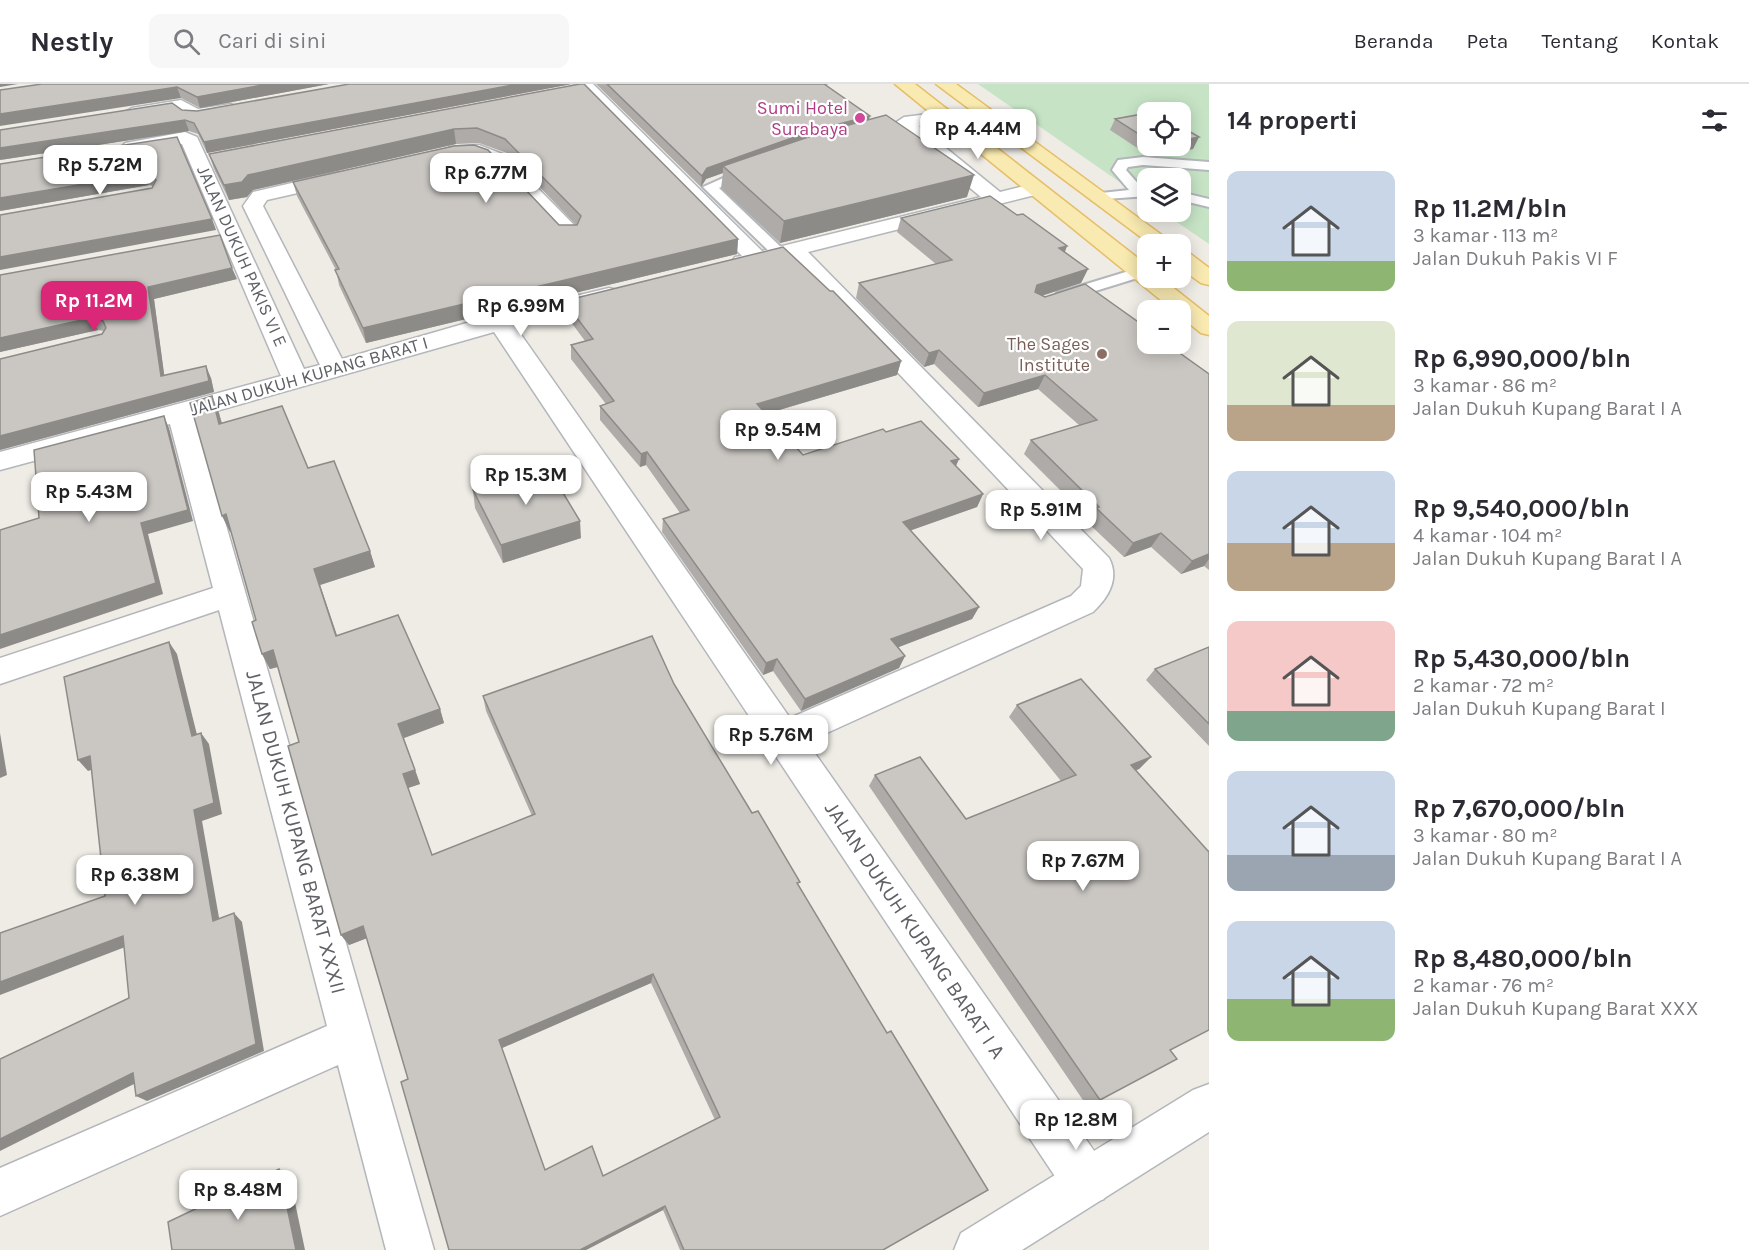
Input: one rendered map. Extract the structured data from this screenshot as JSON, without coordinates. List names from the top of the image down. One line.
{"streets":{"street":["JALAN DUKUH PAKIS VI E","JALAN DUKUH KUPANG BARAT I","JALAN DUKUH KUPANG BARAT XXXII","JALAN DUKUH KUPANG BARAT I A"]},"crossings":[["JALAN DUKUH PAKIS VI E","JALAN DUKUH KUPANG BARAT I"],["JALAN DUKUH KUPANG BARAT I","JALAN DUKUH KUPANG BARAT XXXII"],["JALAN DUKUH KUPANG BARAT I","JALAN DUKUH KUPANG BARAT I A"]],"places":["Sumi Hotel Surabaya","The Sages Institute"],"page":{"header":"Nestly","search":"Cari di sini","nav":["Beranda","Peta","Tentang","Kontak"],"heading":"14 properti","map_buttons":["+","−"],"price":["Rp 4.44M","Rp 5.72M","Rp 6.77M","Rp 11.2M","Rp 6.99M","Rp 9.54M","Rp 15.3M","Rp 5.43M","Rp 5.91M","Rp 5.76M","Rp 7.67M","Rp 6.38M","Rp 12.8M","Rp 8.48M"],"list":[{"name":"Rp 11.2M/bln","note":"3 kamar · 113 m² · Jalan Dukuh Pakis VI F"},{"name":"Rp 6,990,000/bln","note":"3 kamar · 86 m² · Jalan Dukuh Kupang Barat I A"},{"name":"Rp 9,540,000/bln","note":"4 kamar · 104 m² · Jalan Dukuh Kupang Barat I A"},{"name":"Rp 5,430,000/bln","note":"2 kamar · 72 m² · Jalan Dukuh Kupang Barat I"},{"name":"Rp 7,670,000/bln","note":"3 kamar · 80 m² · Jalan Dukuh Kupang Barat I A"},{"name":"Rp 8,480,000/bln","note":"2 kamar · 76 m² · Jalan Dukuh Kupang Barat XXX"}]}}
